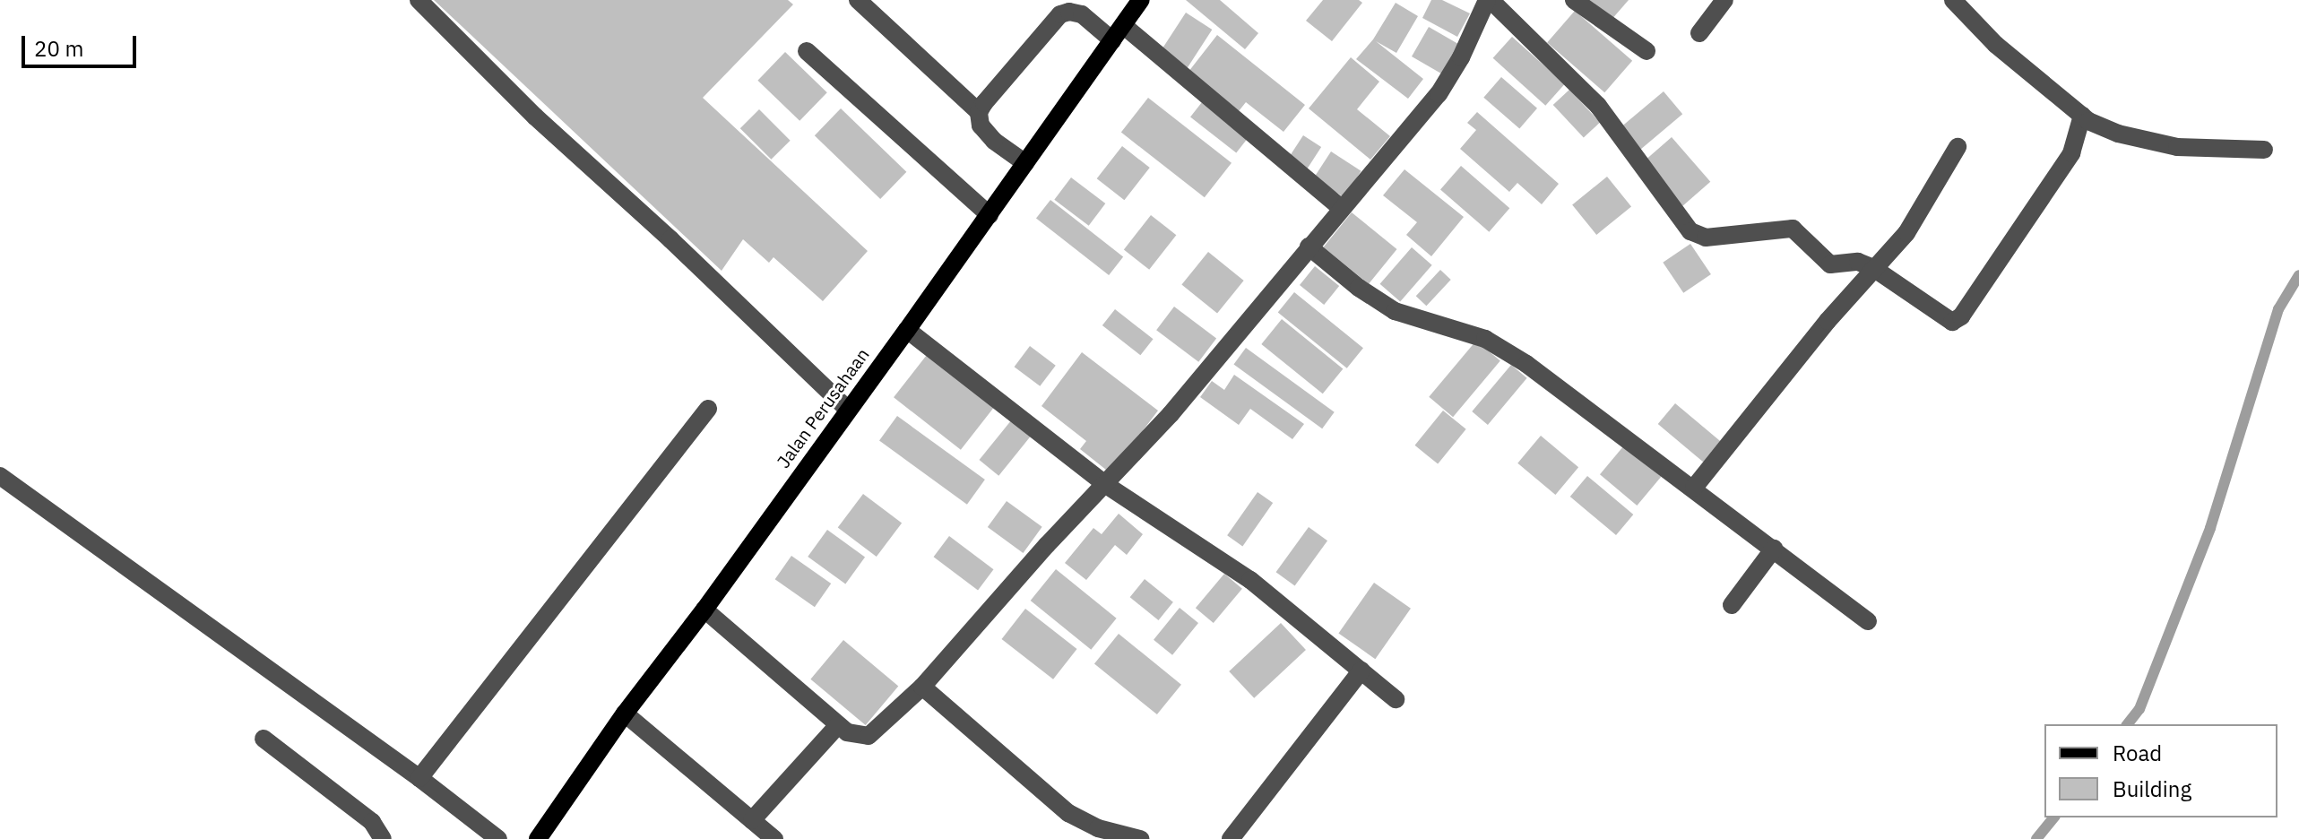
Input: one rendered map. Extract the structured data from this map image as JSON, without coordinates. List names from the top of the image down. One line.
{"streets":{"main road":["Jalan Perusahaan"]},"legend":["Road","Building"],"scale_bar":"20 m"}
